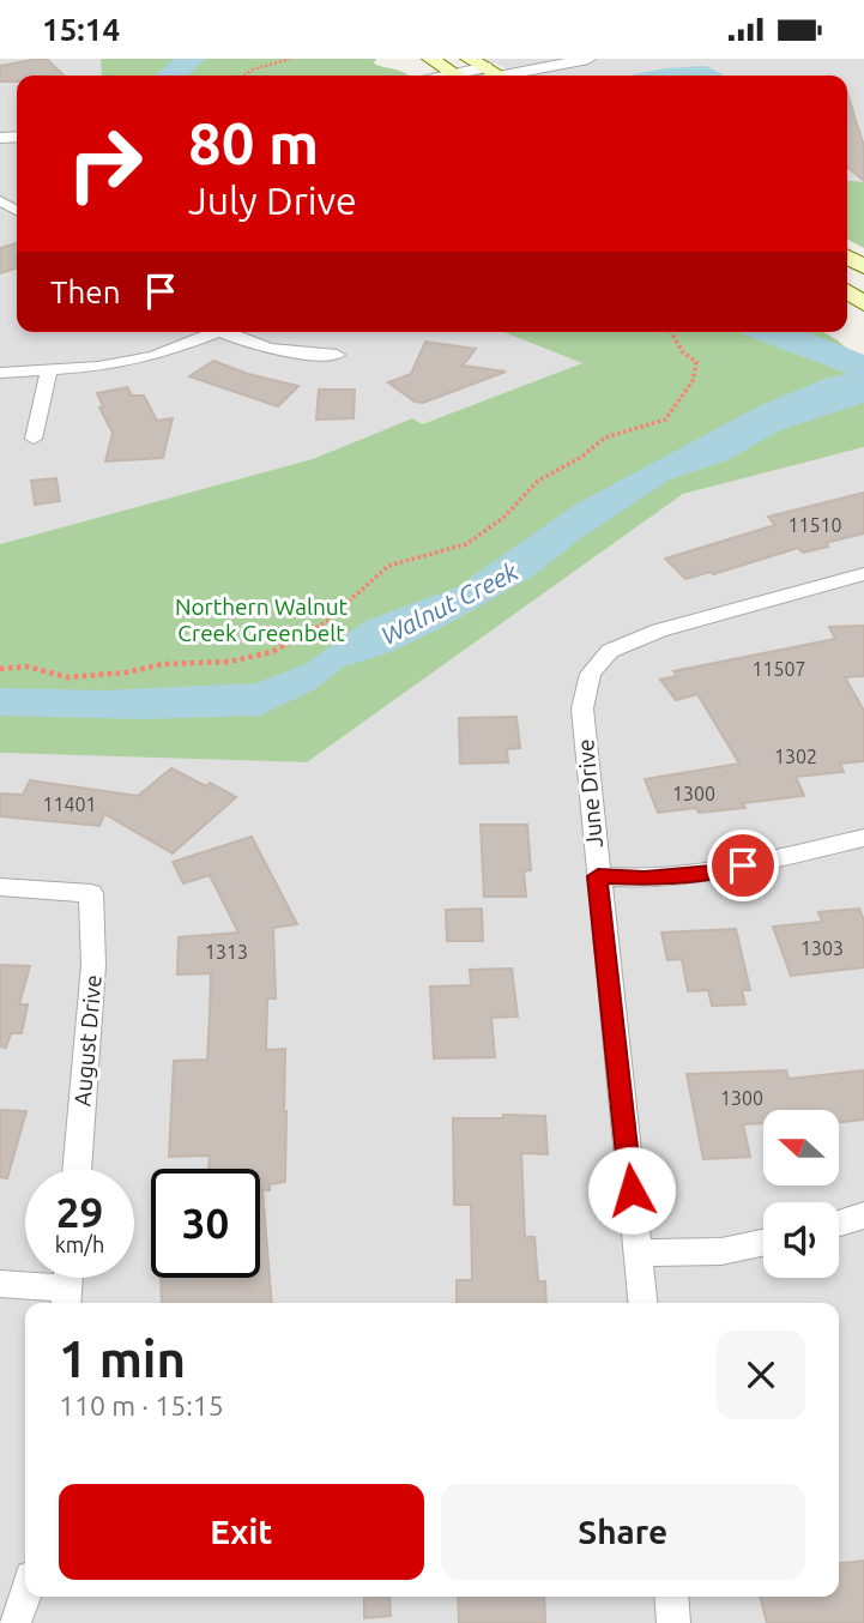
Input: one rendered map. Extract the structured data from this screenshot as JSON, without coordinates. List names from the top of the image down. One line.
{"streets":{"street":["June Drive","August Drive"]},"water":["Walnut Creek"],"parks":["Northern Walnut Creek Greenbelt"],"house_numbers":["11510","11507","1302","1300","11401","1303","1313","1300"],"north":"left","page":{"status":"15:14","turn":["80 m","July Drive"],"then":"Then","speed":"29 km/h","limit":"30","heading":["1 min","110 m · 15:15"],"buttons":["Exit","Share"]}}
